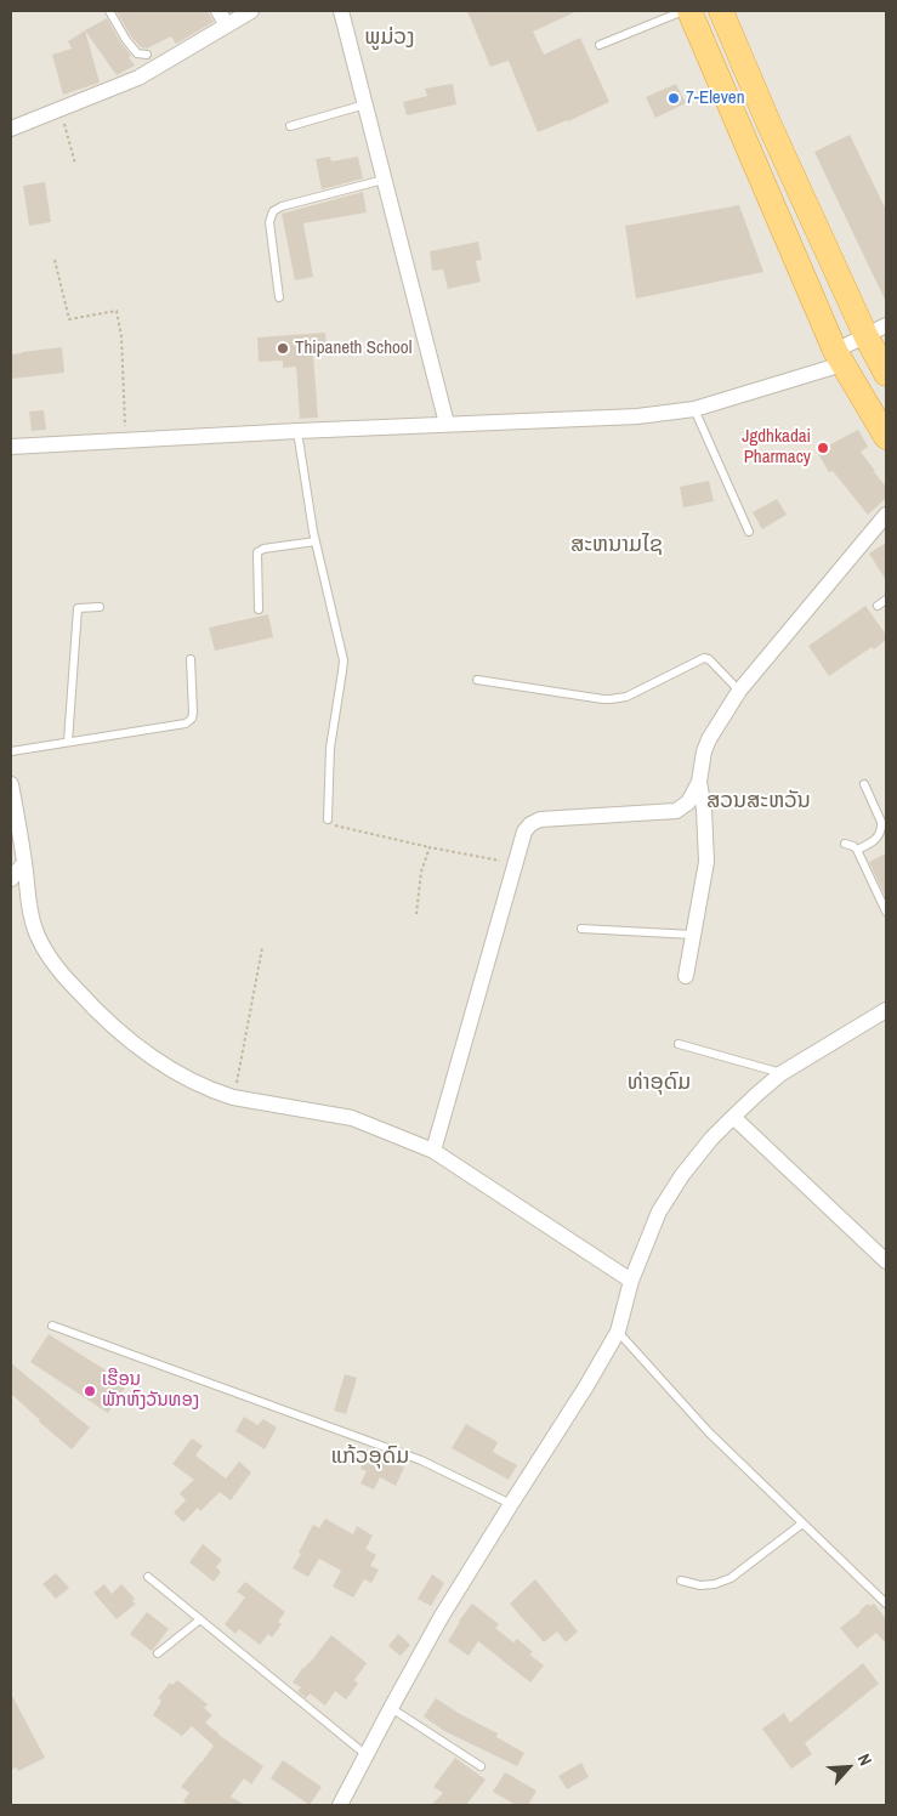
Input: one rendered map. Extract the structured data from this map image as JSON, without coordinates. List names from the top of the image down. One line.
{"districts":["ພູມ່ວງ","ສະຫນາມໄຊ","ສວນສະຫວັນ","ທ່າອຸດົມ","ແກ້ວອຸດົມ"],"places":["7-Eleven","Thipaneth School","Jgdhkadai Pharmacy","ເຮືອນ ພັກຫົງວັນທອງ"],"north":"top right"}
